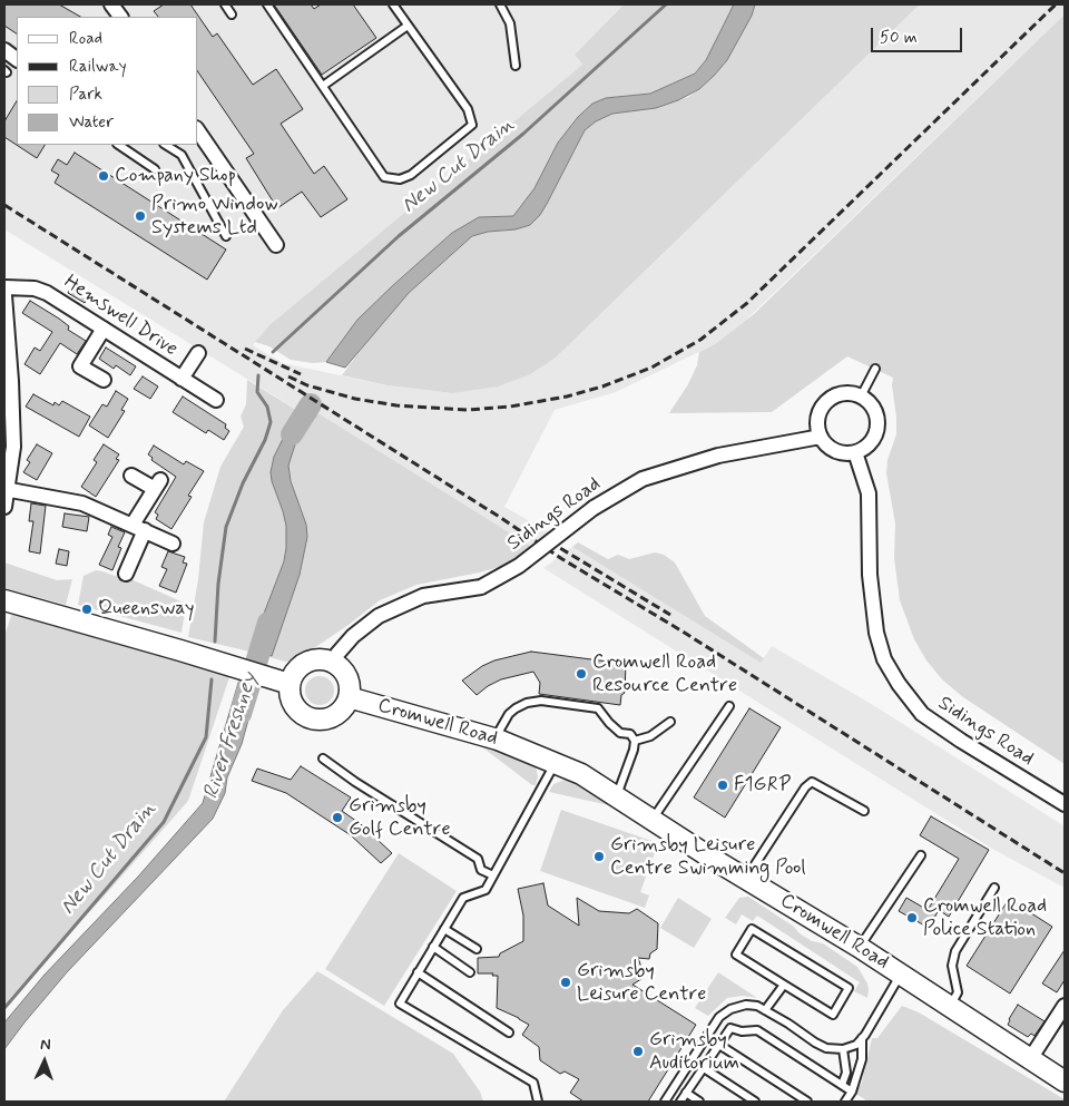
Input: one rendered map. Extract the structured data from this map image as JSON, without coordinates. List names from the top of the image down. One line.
{"streets":{"street":["Hemswell Drive","Sidings Road","Cromwell Road"]},"crossings":[["Sidings Road","Cromwell Road"]],"water":["New Cut Drain","River Freshney"],"places":["Company Shop","Primo Window Systems Ltd","Queensway","Cromwell Road Resource Centre","F1GRP","Grimsby Golf Centre","Grimsby Leisure Centre Swimming Pool","Cromwell Road Police Station","Grimsby Leisure Centre","Grimsby Auditorium"],"legend":["Road","Railway","Park","Water"],"scale_bar":"50 m","north":"top"}
